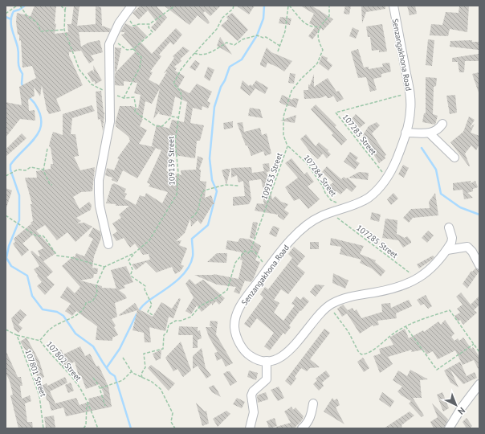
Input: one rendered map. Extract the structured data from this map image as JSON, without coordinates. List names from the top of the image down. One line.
{"streets":{"street":["Senzangakhona Road"],"path":["107283 Street","109139 Street","107284 Street","109153 Street","107285 Street","107802 Street","107801 Street"]},"crossings":[["Senzangakhona Road","107283 Street"],["Senzangakhona Road","107284 Street"],["Senzangakhona Road","107285 Street"],["107284 Street","109153 Street"],["107802 Street","107801 Street"]],"north":"bottom right"}
